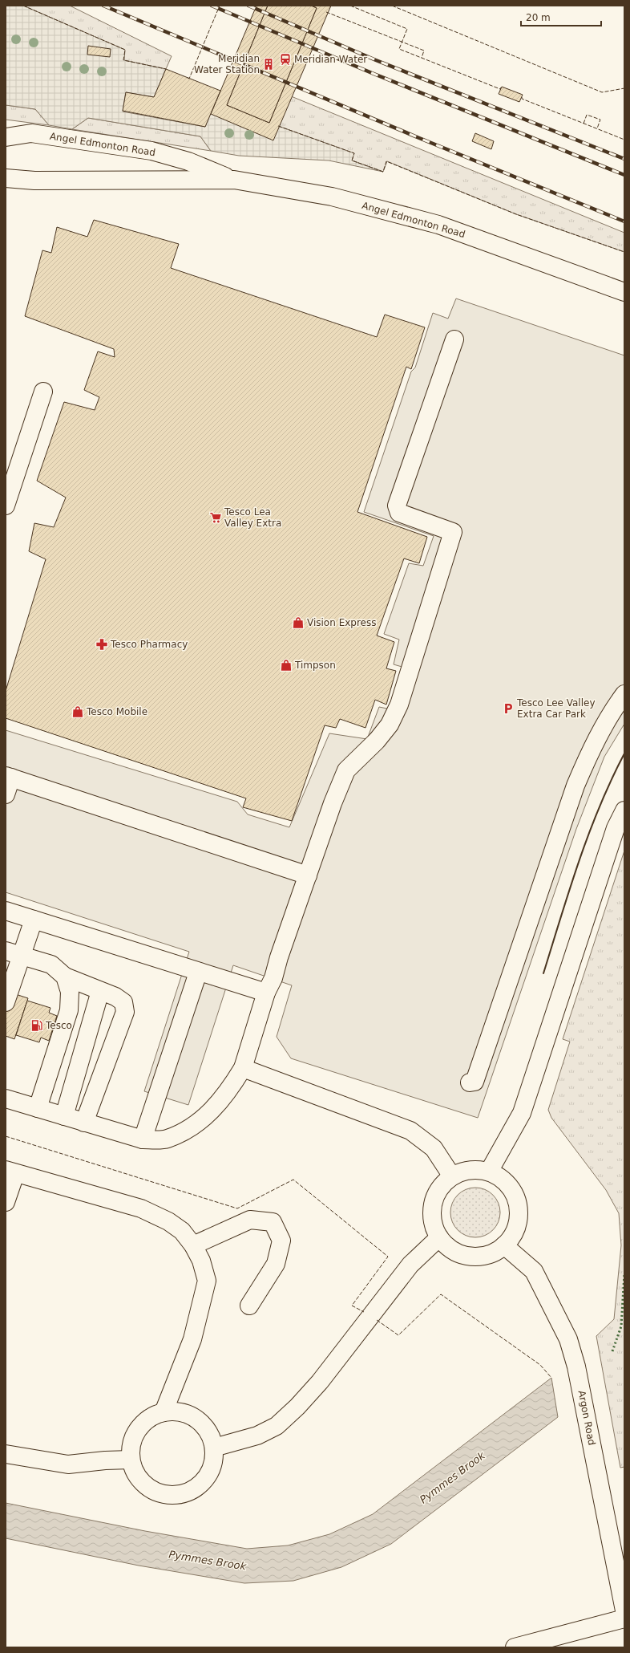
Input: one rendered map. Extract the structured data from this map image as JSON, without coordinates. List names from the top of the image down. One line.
{"streets":{"street":["Angel Edmonton Road","Argon Road"]},"water":["Pymmes Brook"],"places":{"station":["Meridian Water"],"building":["Meridian Water Station"],"supermarket":["Tesco Lea Valley Extra"],"shop":["Vision Express","Timpson","Tesco Mobile"],"pharmacy":["Tesco Pharmacy"],"parking":["Tesco Lee Valley Extra Car Park"],"fuel station":["Tesco"]},"scale_bar":"20 m"}
